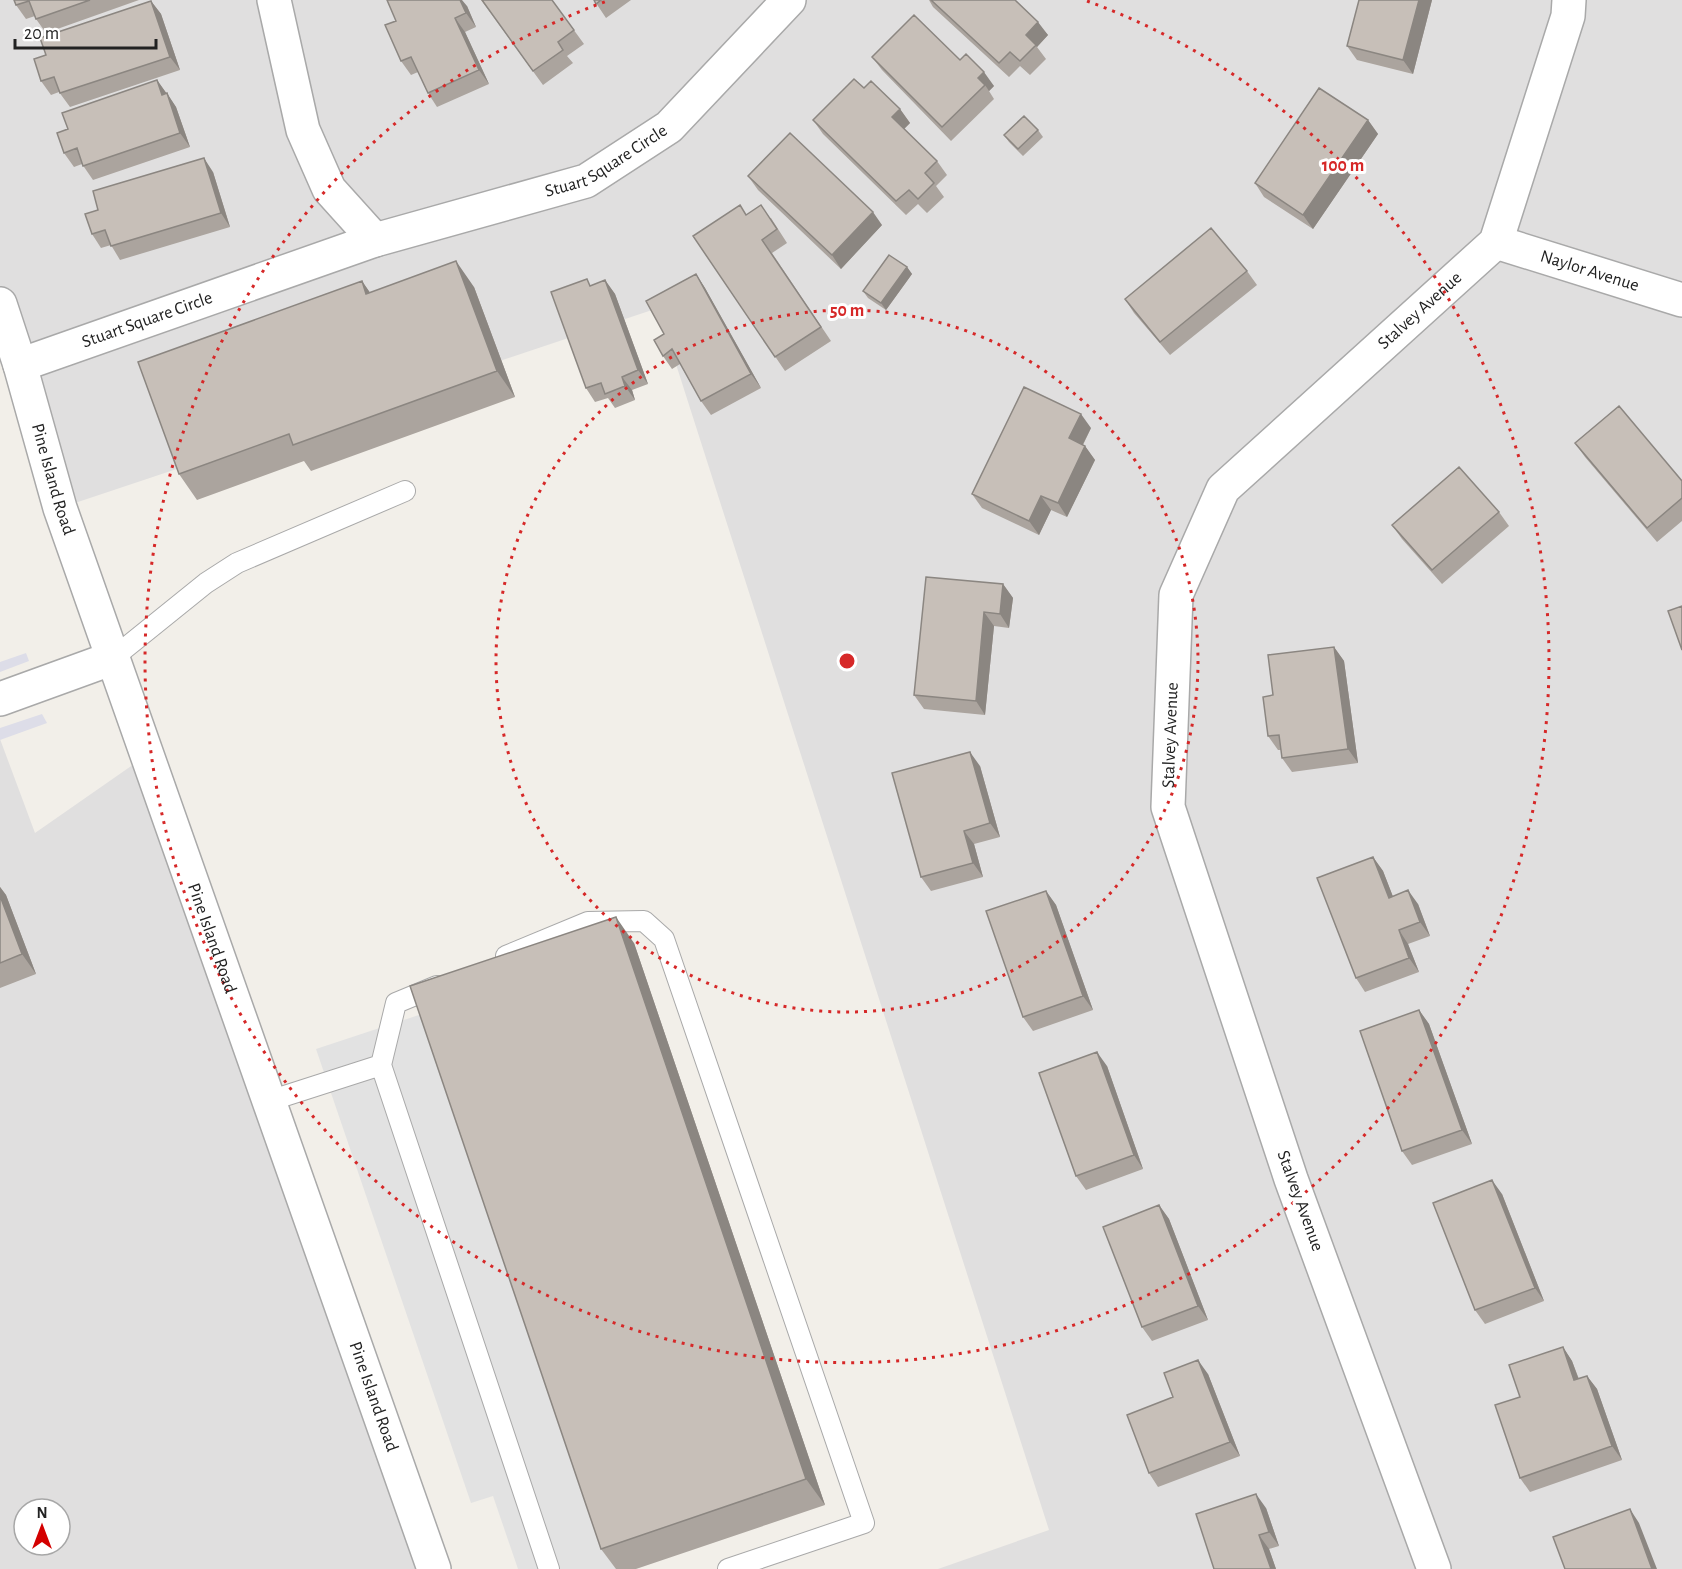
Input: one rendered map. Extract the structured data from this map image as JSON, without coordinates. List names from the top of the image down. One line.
{"streets":{"street":["Stuart Square Circle","Naylor Avenue","Stalvey Avenue","Pine Island Road"]},"crossings":[["Stuart Square Circle","Pine Island Road"],["Naylor Avenue","Stalvey Avenue"]],"scale_bar":"20 m","north":"top","rings":["100 m","50 m"]}
